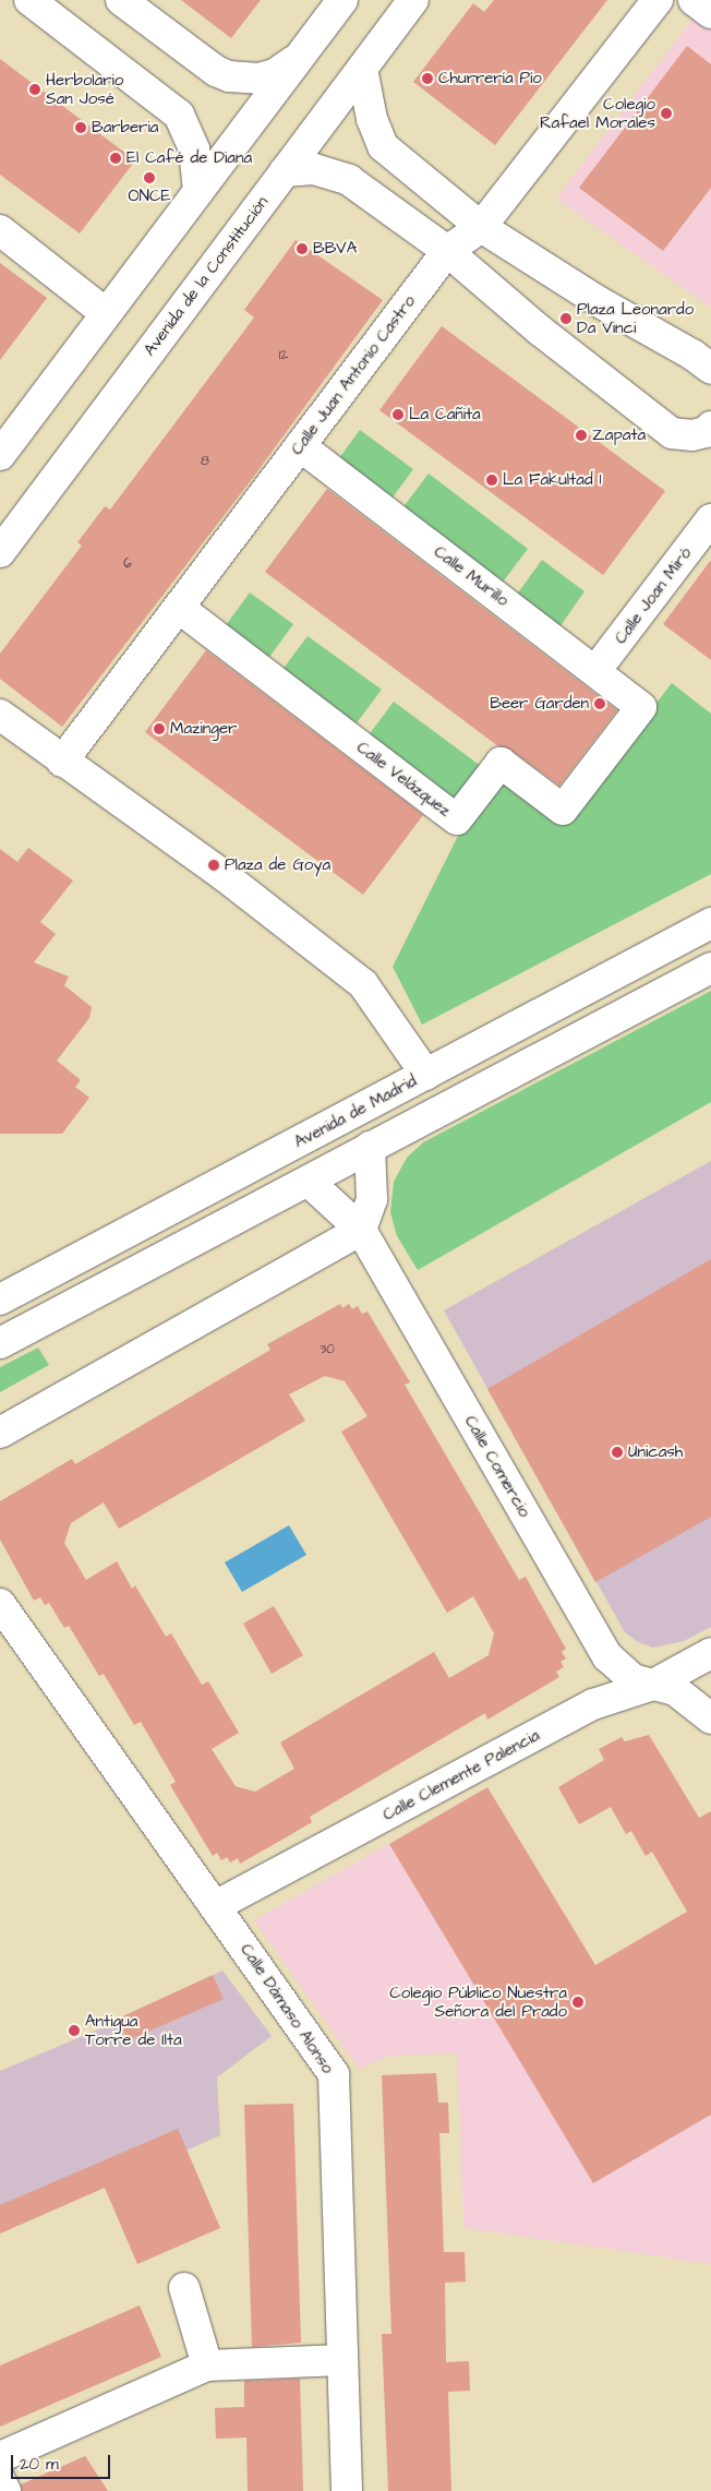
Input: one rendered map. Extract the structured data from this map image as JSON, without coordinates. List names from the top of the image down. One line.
{"streets":{"street":["Avenida de la Constitución","Calle Juan Antonio Castro","Calle Murillo","Calle Joan Miró","Calle Velázquez","Avenida de Madrid","Calle Comercio","Calle Clemente Palencia","Calle Dámaso Alonso"]},"crossings":[["Calle Juan Antonio Castro","Calle Murillo"],["Calle Juan Antonio Castro","Calle Velázquez"],["Calle Murillo","Calle Joan Miró"],["Calle Murillo","Calle Velázquez"],["Calle Comercio","Calle Clemente Palencia"],["Calle Clemente Palencia","Calle Dámaso Alonso"]],"places":["Churrería Pío","Herbolario San José","Colegio Rafael Morales","Barberia","El Café de Diana","ONCE","BBVA","Plaza Leonardo Da Vinci","La Cañita","Zapata","La Fakultad 1","Beer Garden","Mazinger","Plaza de Goya","Unicash","Colegio Público Nuestra Señora del Prado","Antigua Torre de Ilta"],"house_numbers":["12","8","6","30"],"scale_bar":"20 m"}
